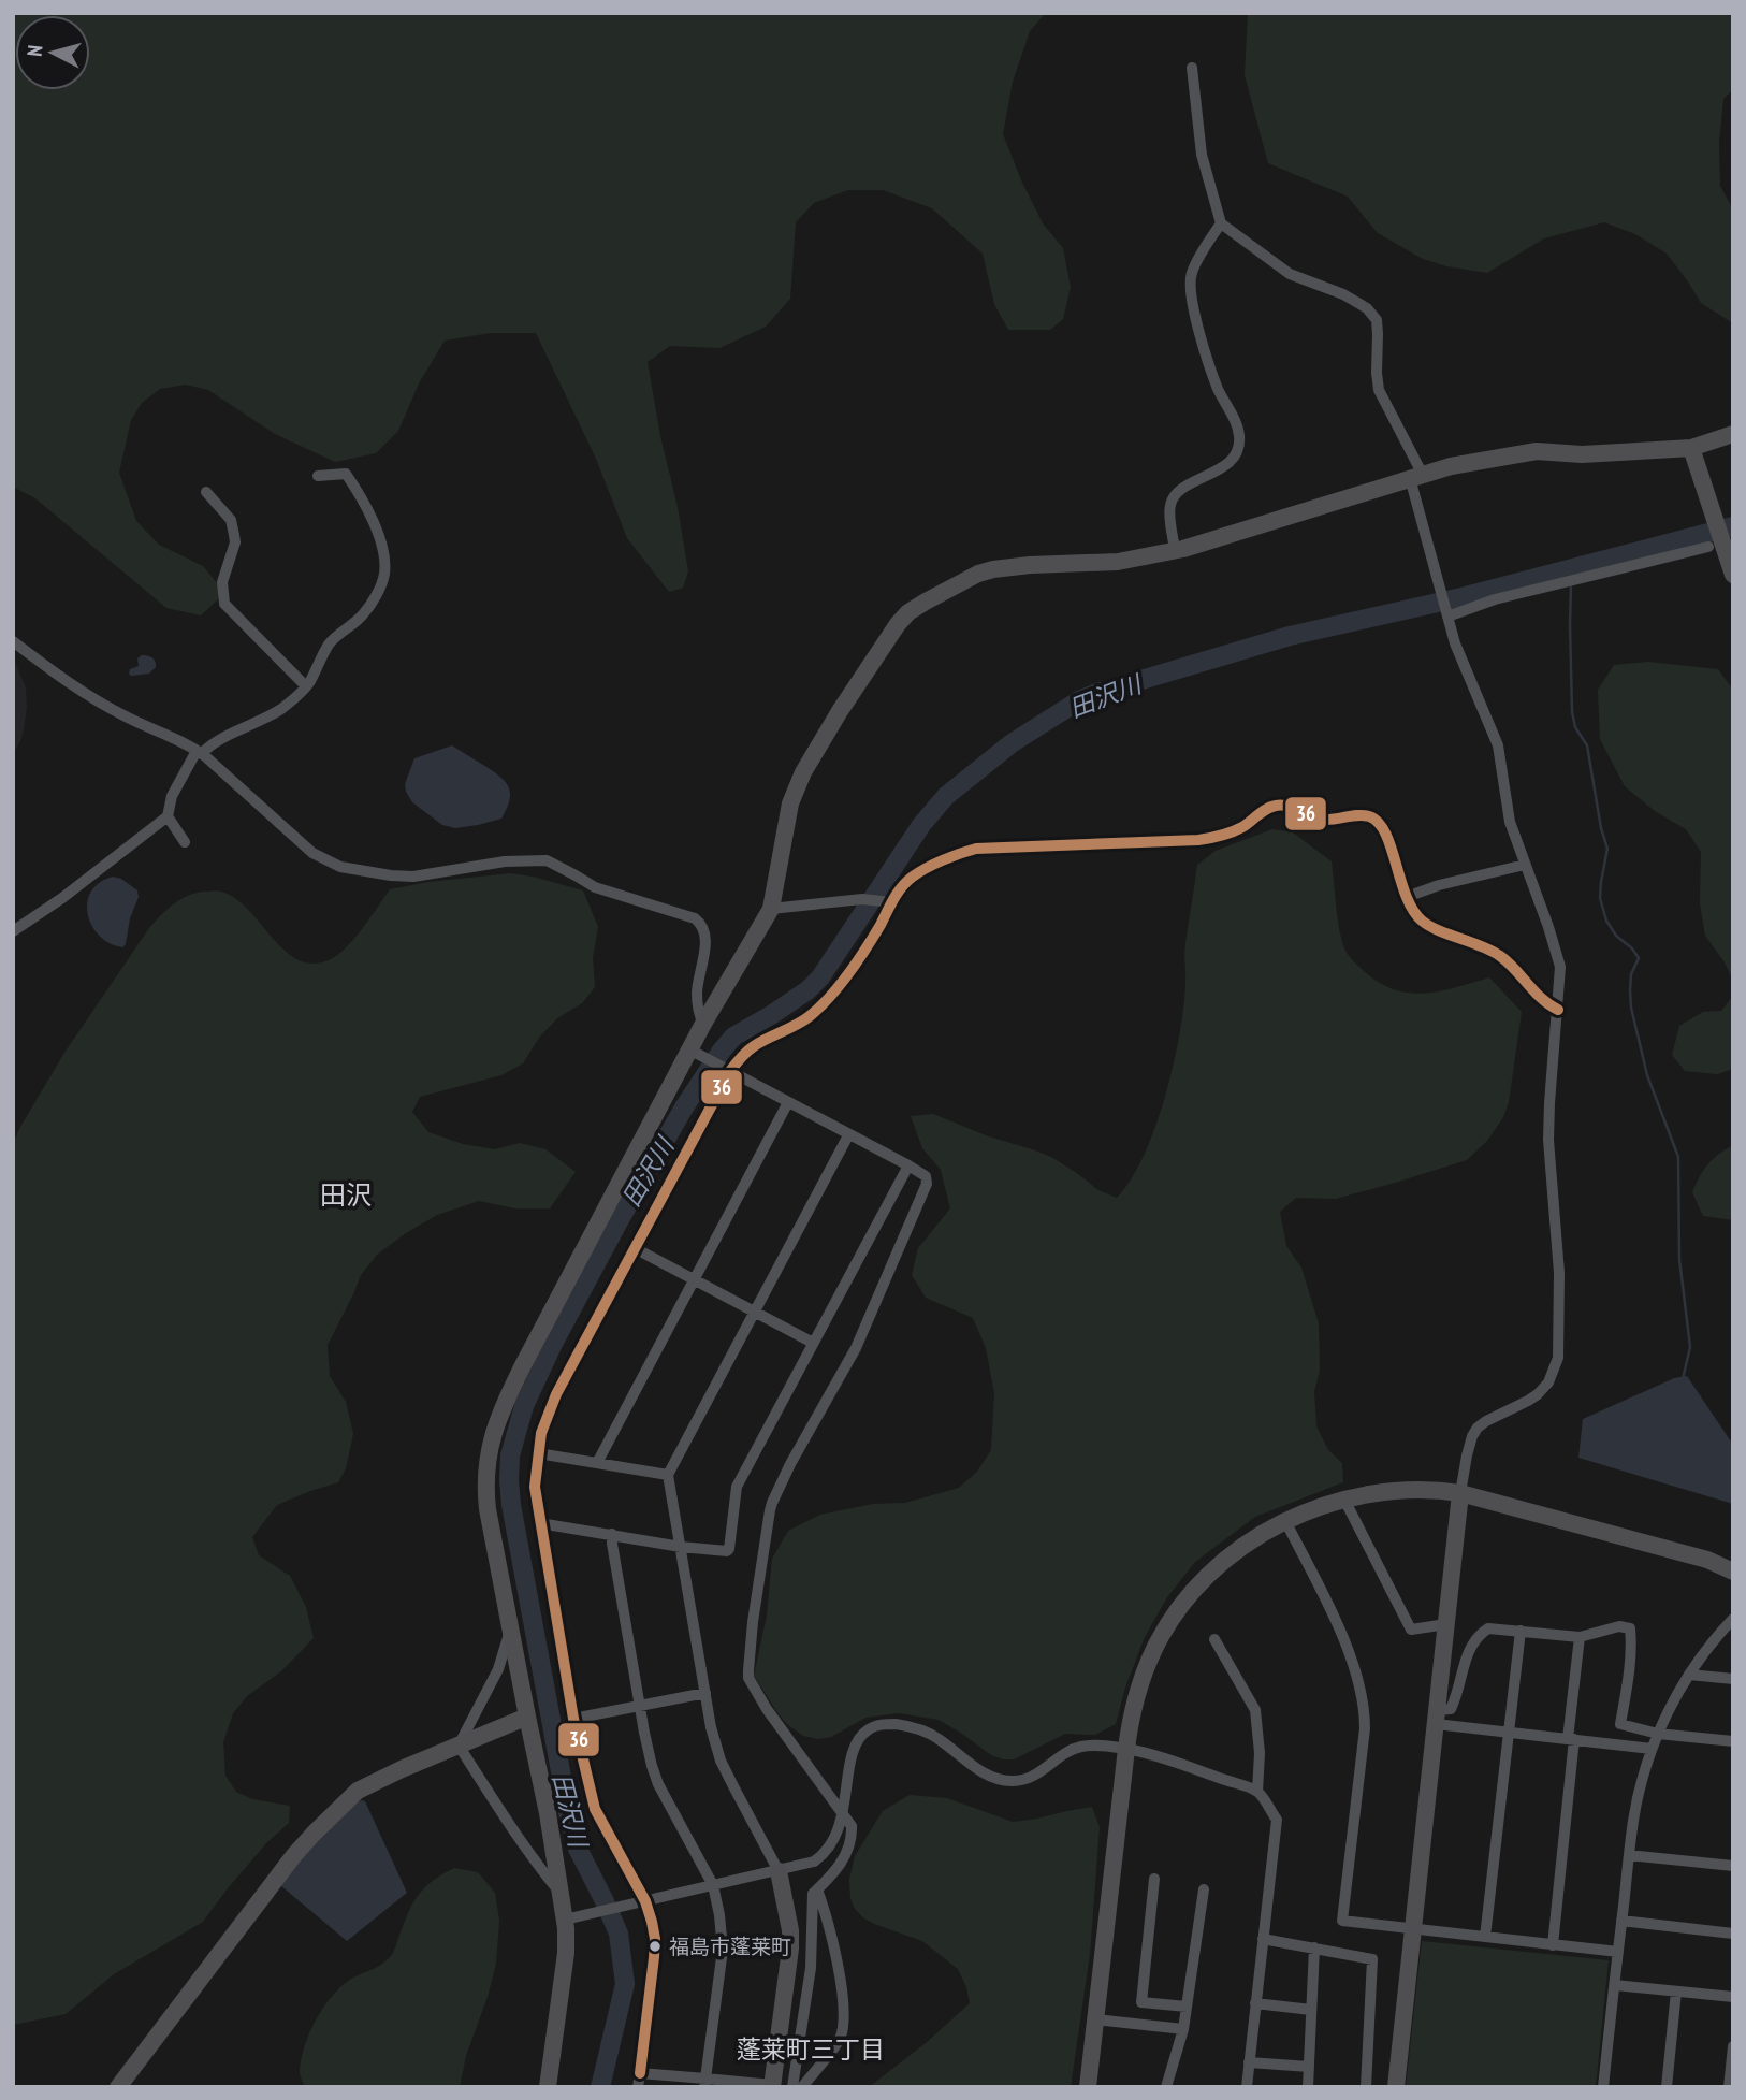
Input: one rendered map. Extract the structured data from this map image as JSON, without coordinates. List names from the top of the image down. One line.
{"districts":["田沢","蓬莱町三丁目"],"water":["田沢川"],"places":["福島市蓬莱町"],"lines":["transit line 36"],"north":"left"}
